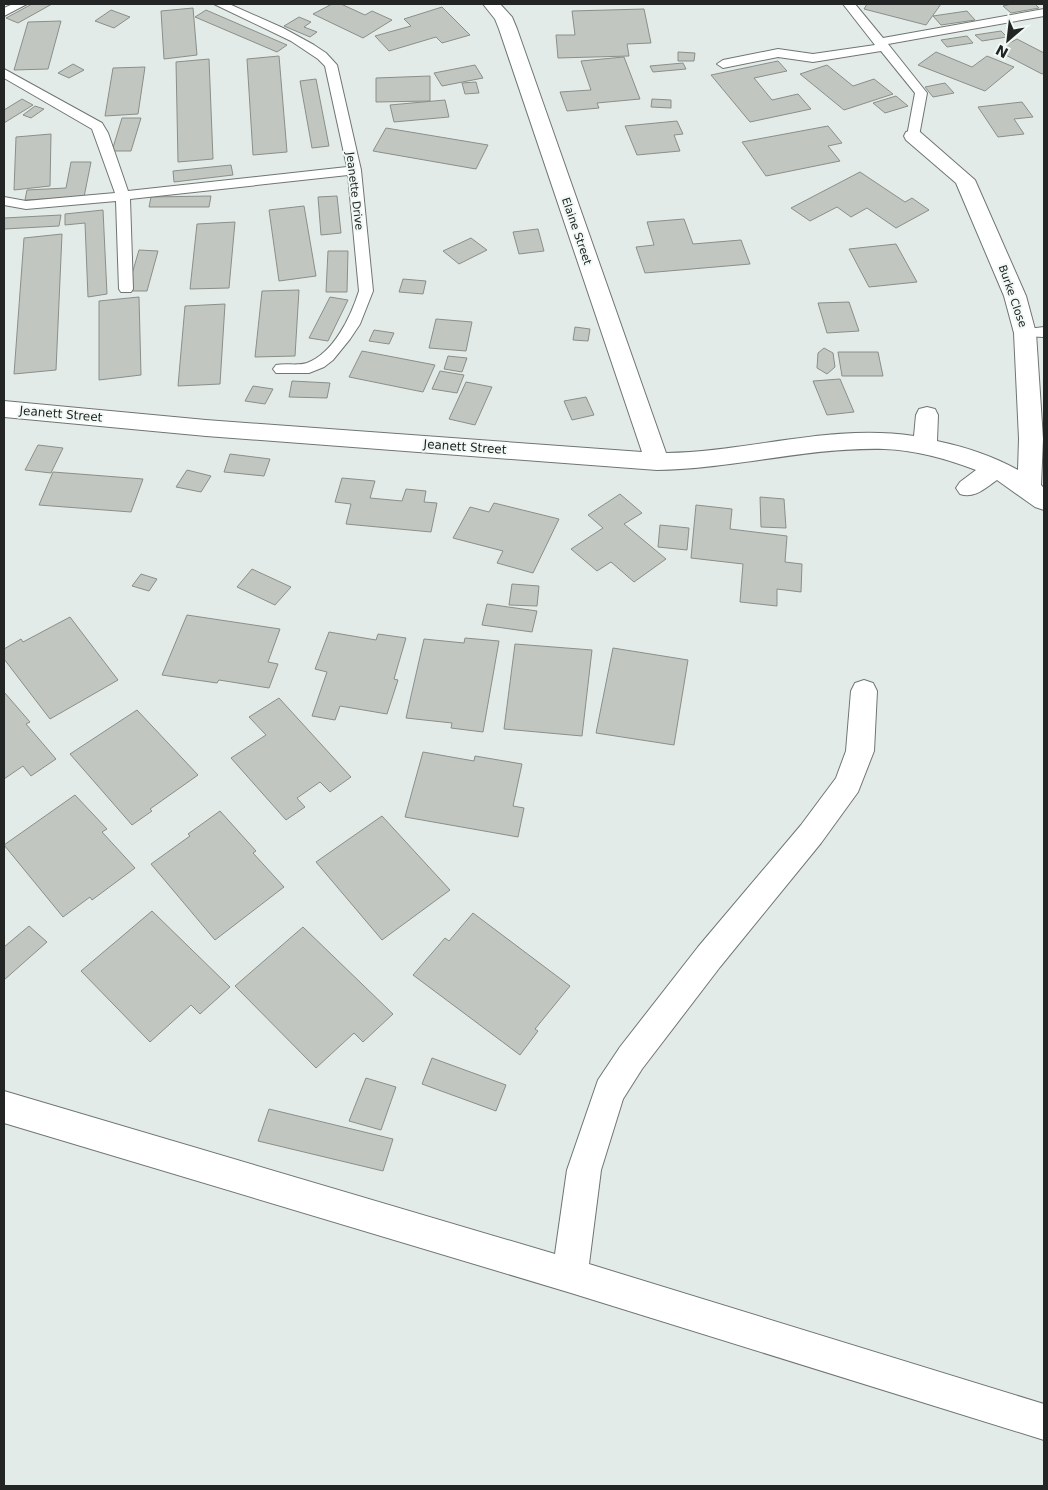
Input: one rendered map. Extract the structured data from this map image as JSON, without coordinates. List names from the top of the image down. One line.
{"streets":{"street":["Elaine Street","Burke Close","Jeanett Street"],"lane":["Jeanette Drive"]},"crossings":[["Elaine Street","Jeanett Street"],["Burke Close","Jeanett Street"]],"north":"bottom left"}
